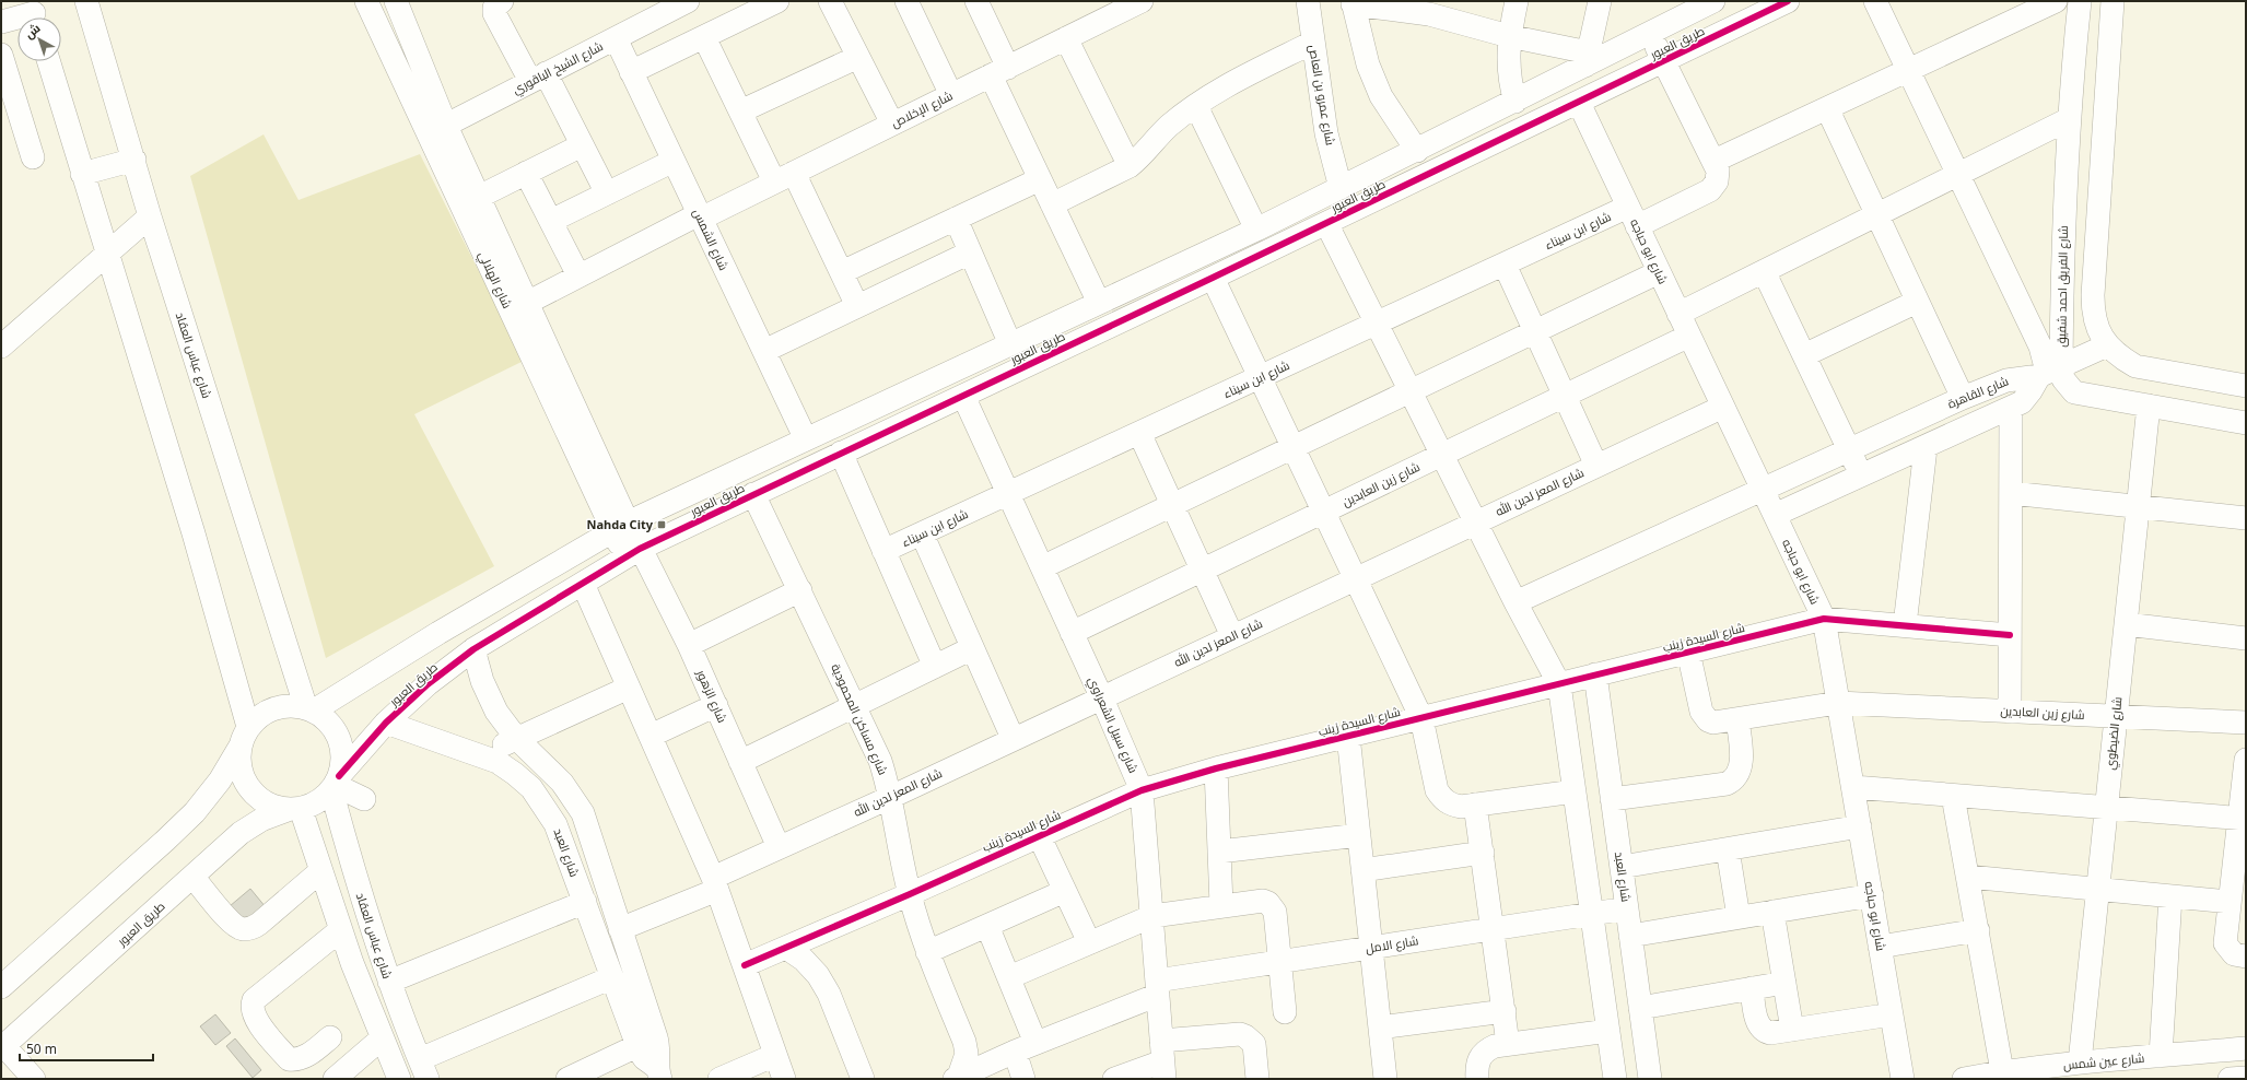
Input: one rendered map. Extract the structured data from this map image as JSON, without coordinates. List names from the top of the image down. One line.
{"streets":{"street":["طريق العبور","شارع الشيخ الباقوري","شارع عمرو بن العاص","شارع الإخلاص","شارع ابن سيناء","شارع الشمس","شارع ابو حباجه","شارع الهلالي","شارع الفريق احمد شفيق","شارع عباس العقاد","شارع القاهرة","شارع زين العابدين","شارع المعز لدين الله","شارع السيدة زينب","شارع الزهور","شارع مساكن المحمودية","شارع سبيل الشعراوي","شارع الضيطوي","شارع العبد","شارع الامل","شارع عين شمس"]},"crossings":[["طريق العبور","شارع عمرو بن العاص"],["طريق العبور","شارع الشمس"],["طريق العبور","شارع ابو حباجه"],["طريق العبور","شارع الهلالي"],["طريق العبور","شارع عباس العقاد"],["طريق العبور","شارع الزهور"],["طريق العبور","شارع مساكن المحمودية"],["طريق العبور","شارع سبيل الشعراوي"],["طريق العبور","شارع العبد"],["شارع الشيخ الباقوري","شارع الشمس"],["شارع الشيخ الباقوري","شارع الهلالي"],["شارع الإخلاص","شارع الشمس"],["شارع الإخلاص","شارع الهلالي"],["شارع ابن سيناء","شارع ابو حباجه"],["شارع ابن سيناء","شارع سبيل الشعراوي"],["شارع ابو حباجه","شارع القاهرة"],["شارع ابو حباجه","شارع زين العابدين"],["شارع ابو حباجه","شارع المعز لدين الله"],["شارع ابو حباجه","شارع السيدة زينب"],["شارع الهلالي","شارع الزهور"],["شارع الفريق احمد شفيق","شارع القاهرة"],["شارع الفريق احمد شفيق","شارع الضيطوي"],["شارع زين العابدين","شارع السيدة زينب"],["شارع زين العابدين","شارع سبيل الشعراوي"],["شارع زين العابدين","شارع الضيطوي"],["شارع المعز لدين الله","شارع الزهور"],["شارع المعز لدين الله","شارع مساكن المحمودية"],["شارع المعز لدين الله","شارع سبيل الشعراوي"],["شارع المعز لدين الله","شارع العبد"],["شارع السيدة زينب","شارع مساكن المحمودية"],["شارع السيدة زينب","شارع سبيل الشعراوي"],["شارع السيدة زينب","شارع العبد"],["شارع مساكن المحمودية","شارع الامل"],["شارع سبيل الشعراوي","شارع الامل"],["شارع الضيطوي","شارع عين شمس"],["شارع العبد","شارع الامل"]],"places":{"transit":["Nahda City"]},"scale_bar":"50 m","north":"top left"}
